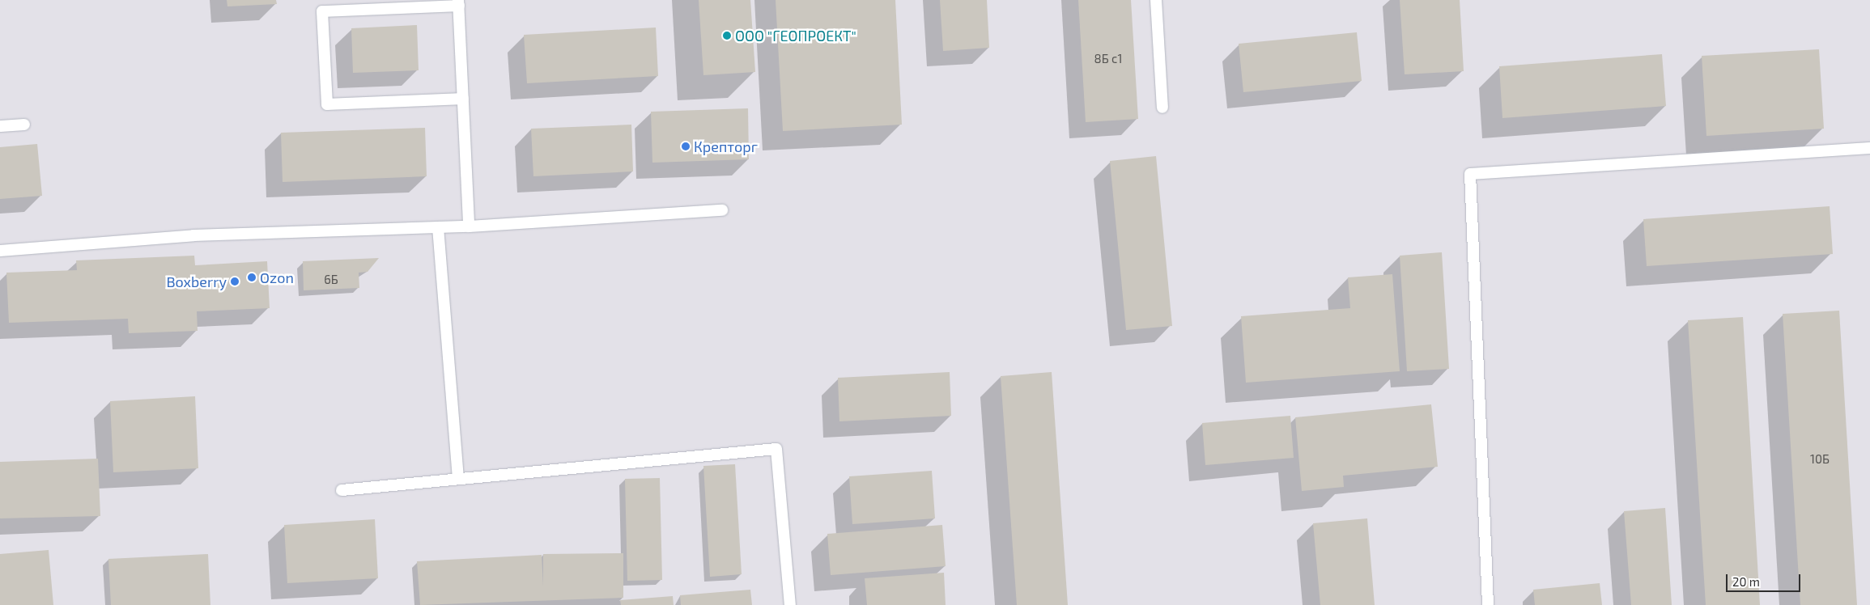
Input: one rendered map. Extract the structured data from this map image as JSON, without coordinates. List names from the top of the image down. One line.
{"places":["ООО \"ГЕОПРОЕКТ\"","Крепторг","Ozon","Boxberry"],"house_numbers":["8Б с1","6Б","10Б"],"scale_bar":"20 m"}
